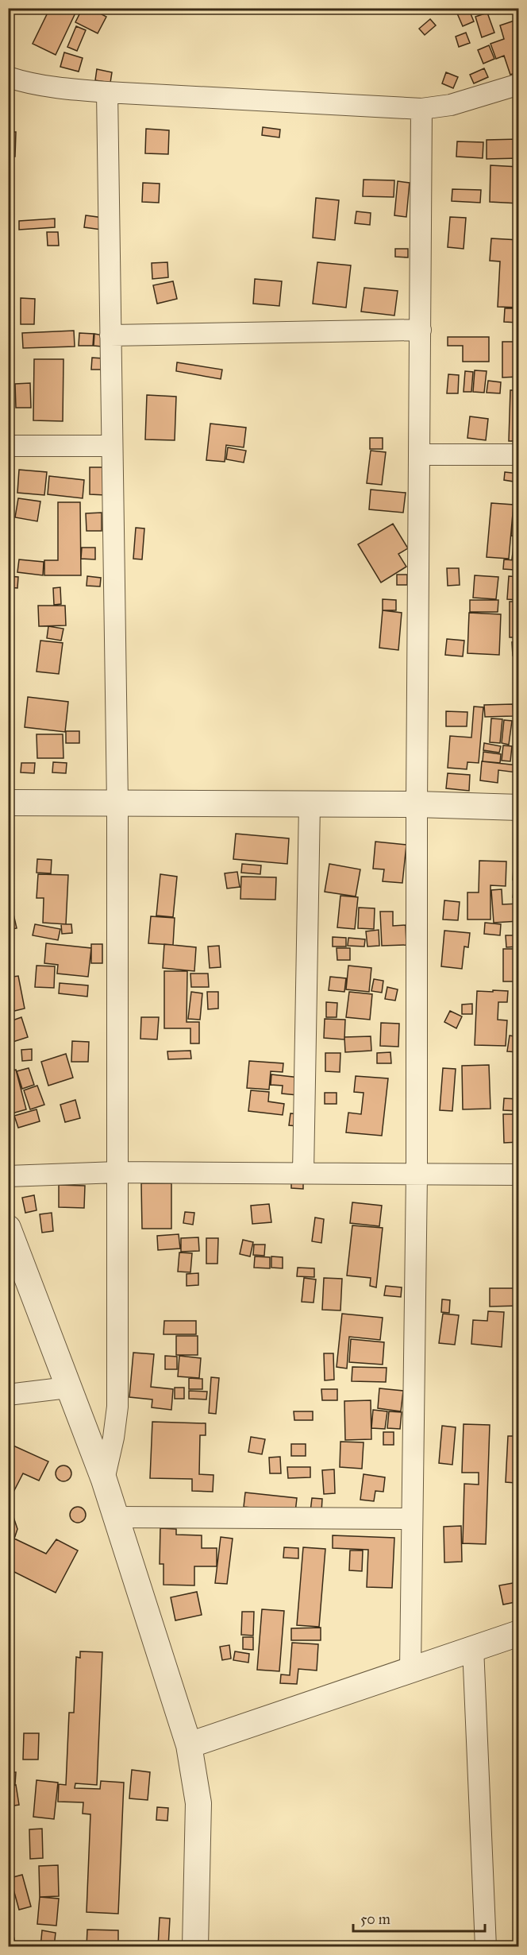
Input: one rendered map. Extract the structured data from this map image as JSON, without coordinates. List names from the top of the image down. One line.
{"scale_bar":"50 m"}
